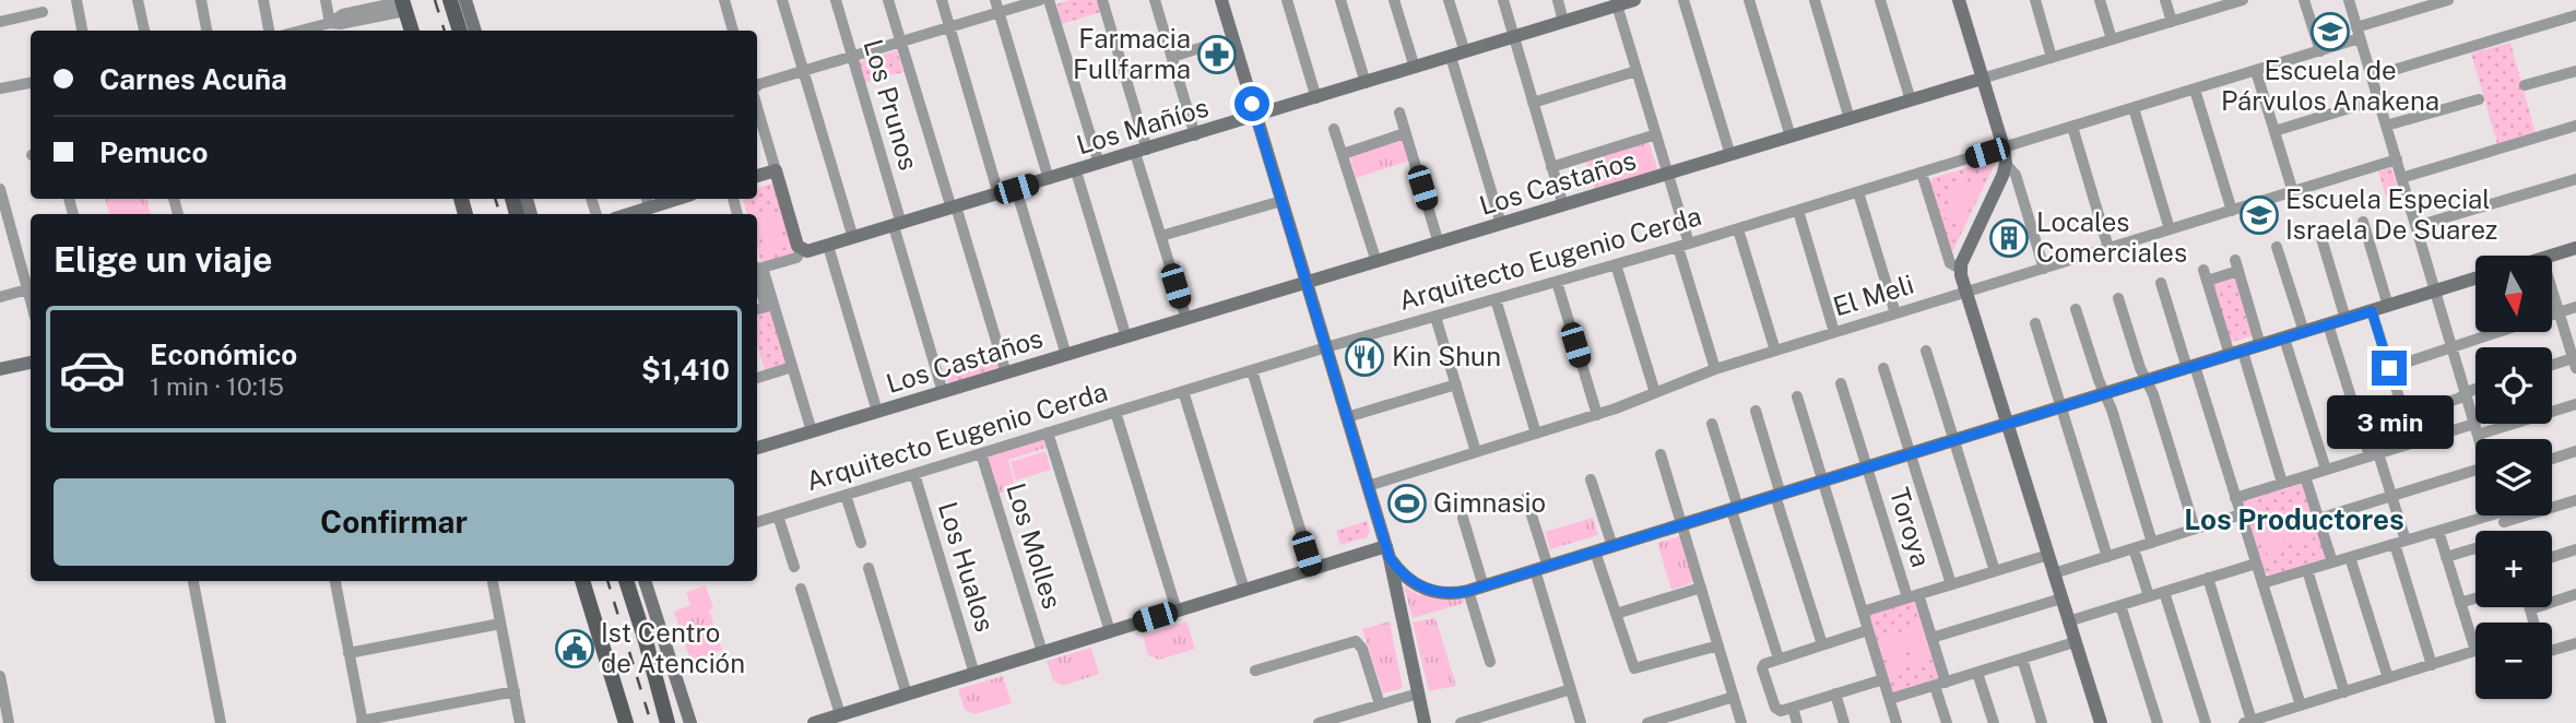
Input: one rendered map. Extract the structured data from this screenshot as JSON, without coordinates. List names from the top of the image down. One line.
{"streets":{"street":["Los Prunos","Los Mañíos","Los Castaños","Arquitecto Eugenio Cerda","El Meli","Toroya","Los Molles","Los Hualos"]},"crossings":[["Los Prunos","Los Mañíos"],["Los Prunos","Los Castaños"],["Arquitecto Eugenio Cerda","Los Molles"],["Arquitecto Eugenio Cerda","Los Hualos"]],"districts":["Los Productores"],"places":{"school or university":["Escuela de Párvulos Anakena","Escuela Especial Israela De Suarez"],"pharmacy":["Farmacia Fullfarma"],"building":["Locales Comerciales"],"restaurant":["Kin Shun"],"sports":["Gimnasio"],"public building":["Ist Centro de Atención"]},"north":"bottom","page":{"banner":["Carnes Acuña","Pemuco"],"heading":"Elige un viaje","map_buttons":["+","−"],"list":[{"name":"Económico","note":"1 min · 10:15","value":"$1,410"}],"bubble":"3 min","buttons":"Confirmar"}}
